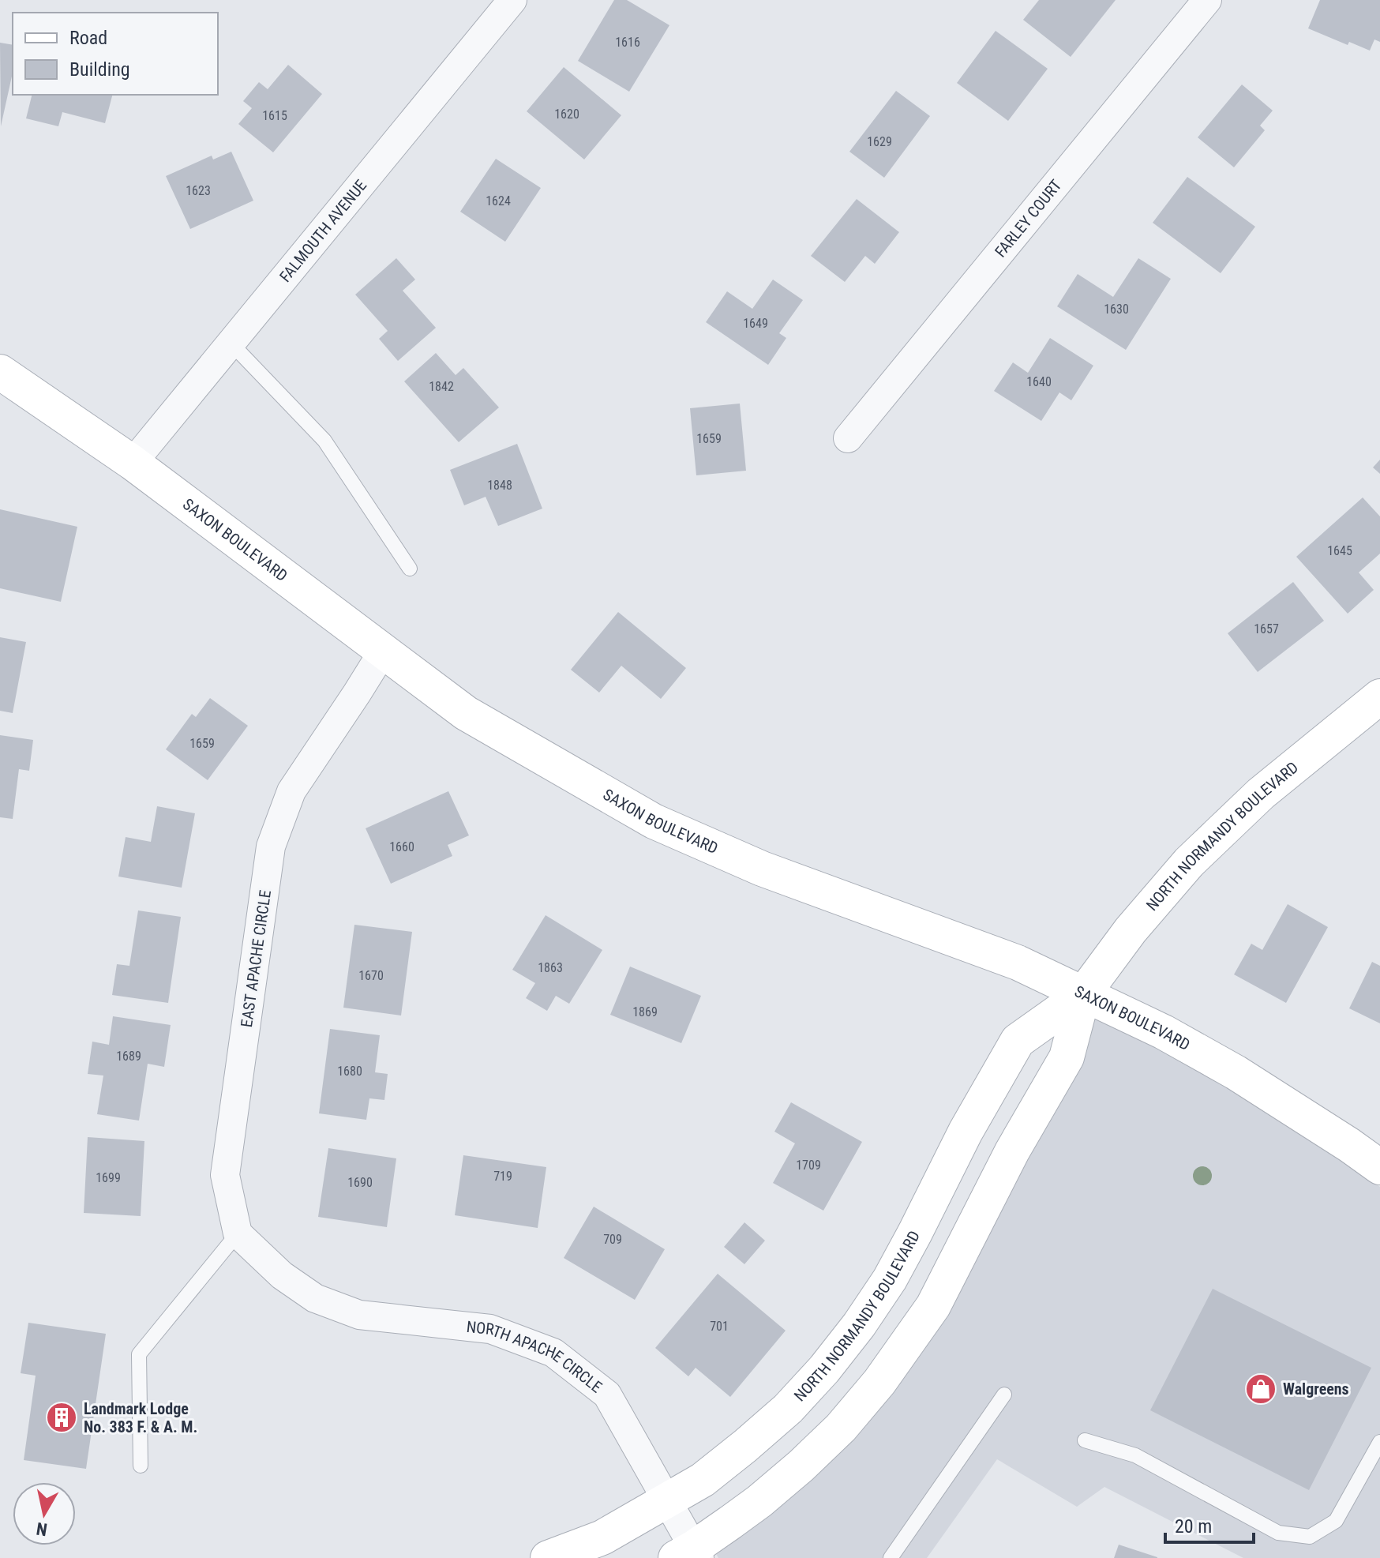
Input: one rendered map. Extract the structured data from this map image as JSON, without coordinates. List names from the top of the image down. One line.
{"streets":{"street":["FARLEY COURT","FALMOUTH AVENUE","SAXON BOULEVARD","NORTH NORMANDY BOULEVARD","EAST APACHE CIRCLE","NORTH APACHE CIRCLE"]},"crossings":[["FALMOUTH AVENUE","SAXON BOULEVARD"],["SAXON BOULEVARD","NORTH NORMANDY BOULEVARD"],["SAXON BOULEVARD","EAST APACHE CIRCLE"],["NORTH NORMANDY BOULEVARD","NORTH APACHE CIRCLE"],["EAST APACHE CIRCLE","NORTH APACHE CIRCLE"]],"places":{"shop":["Walgreens"],"building":["Landmark Lodge No. 383 F. & A. M."]},"house_numbers":["1616","1620","1615","1629","1623","1624","1630","1649","1640","1842","1659","1848","1645","1657","1659","1660","1863","1670","1869","1689","1680","1709","719","1699","1690","709","701"],"legend":["Road","Building"],"scale_bar":"20 m","north":"bottom"}
